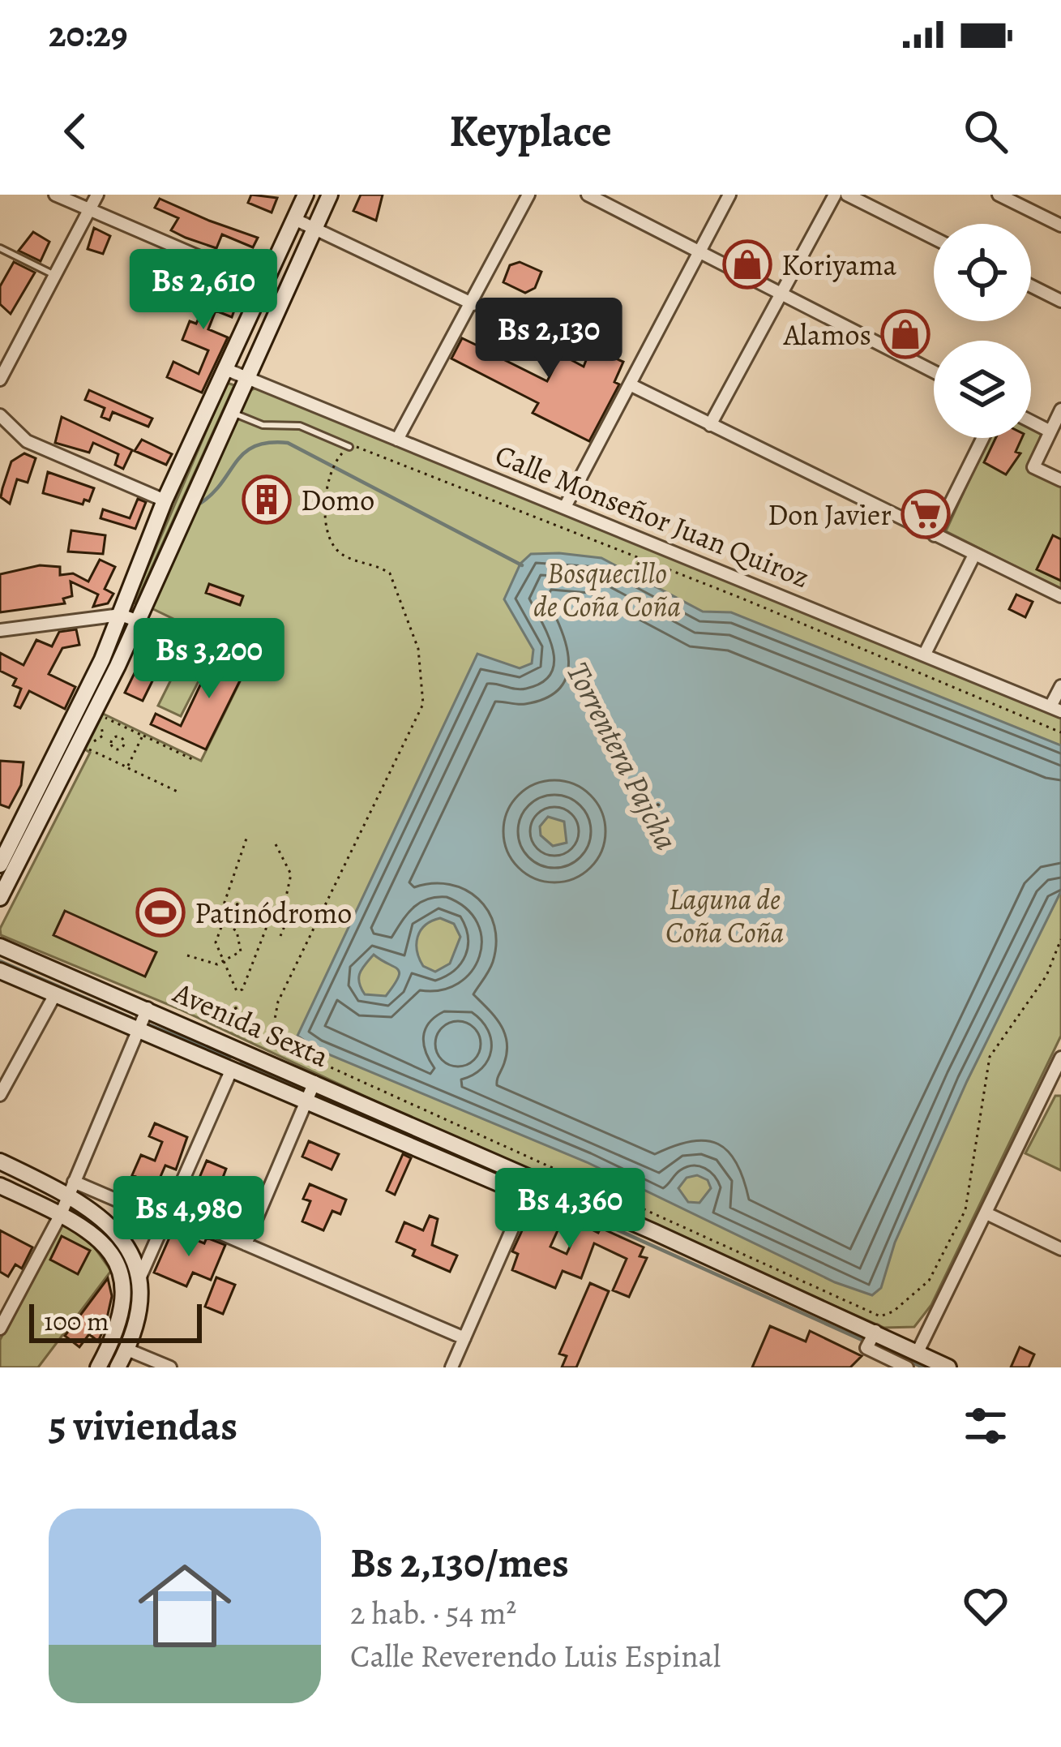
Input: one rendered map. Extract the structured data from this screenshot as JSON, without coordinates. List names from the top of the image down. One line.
{"streets":{"main road":["Avenida Sexta"],"street":["Calle Monseñor Juan Quiroz"]},"water":["Torrentera Pajcha"],"parks":["Bosquecillo de Coña Coña","Laguna de Coña Coña"],"places":{"shop":["Koriyama","Alamos"],"building":["Domo"],"supermarket":["Don Javier"],"sports":["Patinódromo"]},"scale_bar":"100 m","page":{"status":"20:29","header":"Keyplace","price":["Bs 2,610","Bs 2,130","Bs 3,200","Bs 4,360","Bs 4,980"],"scale":"100 m","heading":"5 viviendas","list":[{"name":"Bs 2,130/mes","note":"2 hab. · 54 m² · Calle Reverendo Luis Espinal"}]}}
